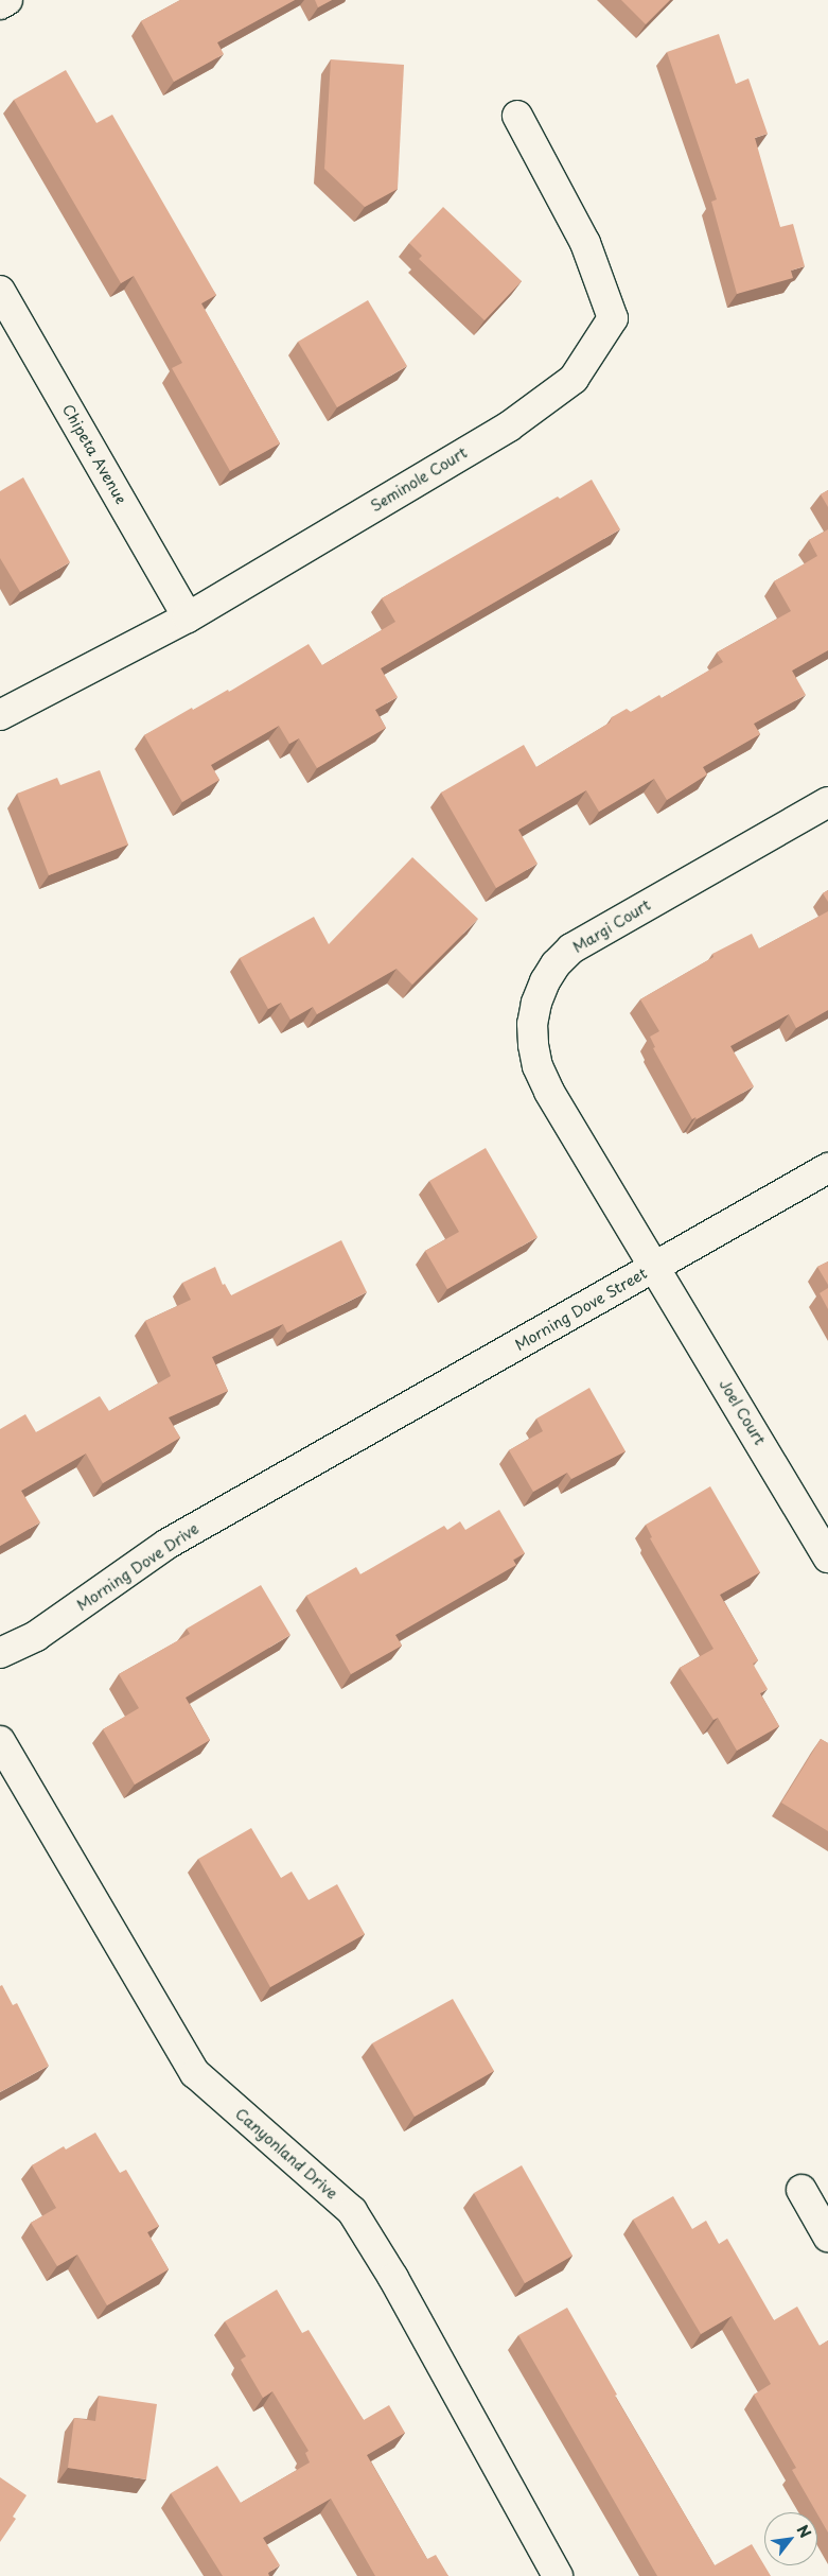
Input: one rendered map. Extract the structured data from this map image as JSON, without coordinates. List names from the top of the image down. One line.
{"streets":{"street":["Chipeta Avenue","Seminole Court","Margi Court","Morning Dove Street","Joel Court","Morning Dove Drive","Canyonland Drive"]},"crossings":[["Chipeta Avenue","Seminole Court"],["Margi Court","Morning Dove Street"],["Margi Court","Joel Court"],["Morning Dove Street","Joel Court"],["Morning Dove Street","Morning Dove Drive"]],"north":"top right"}
